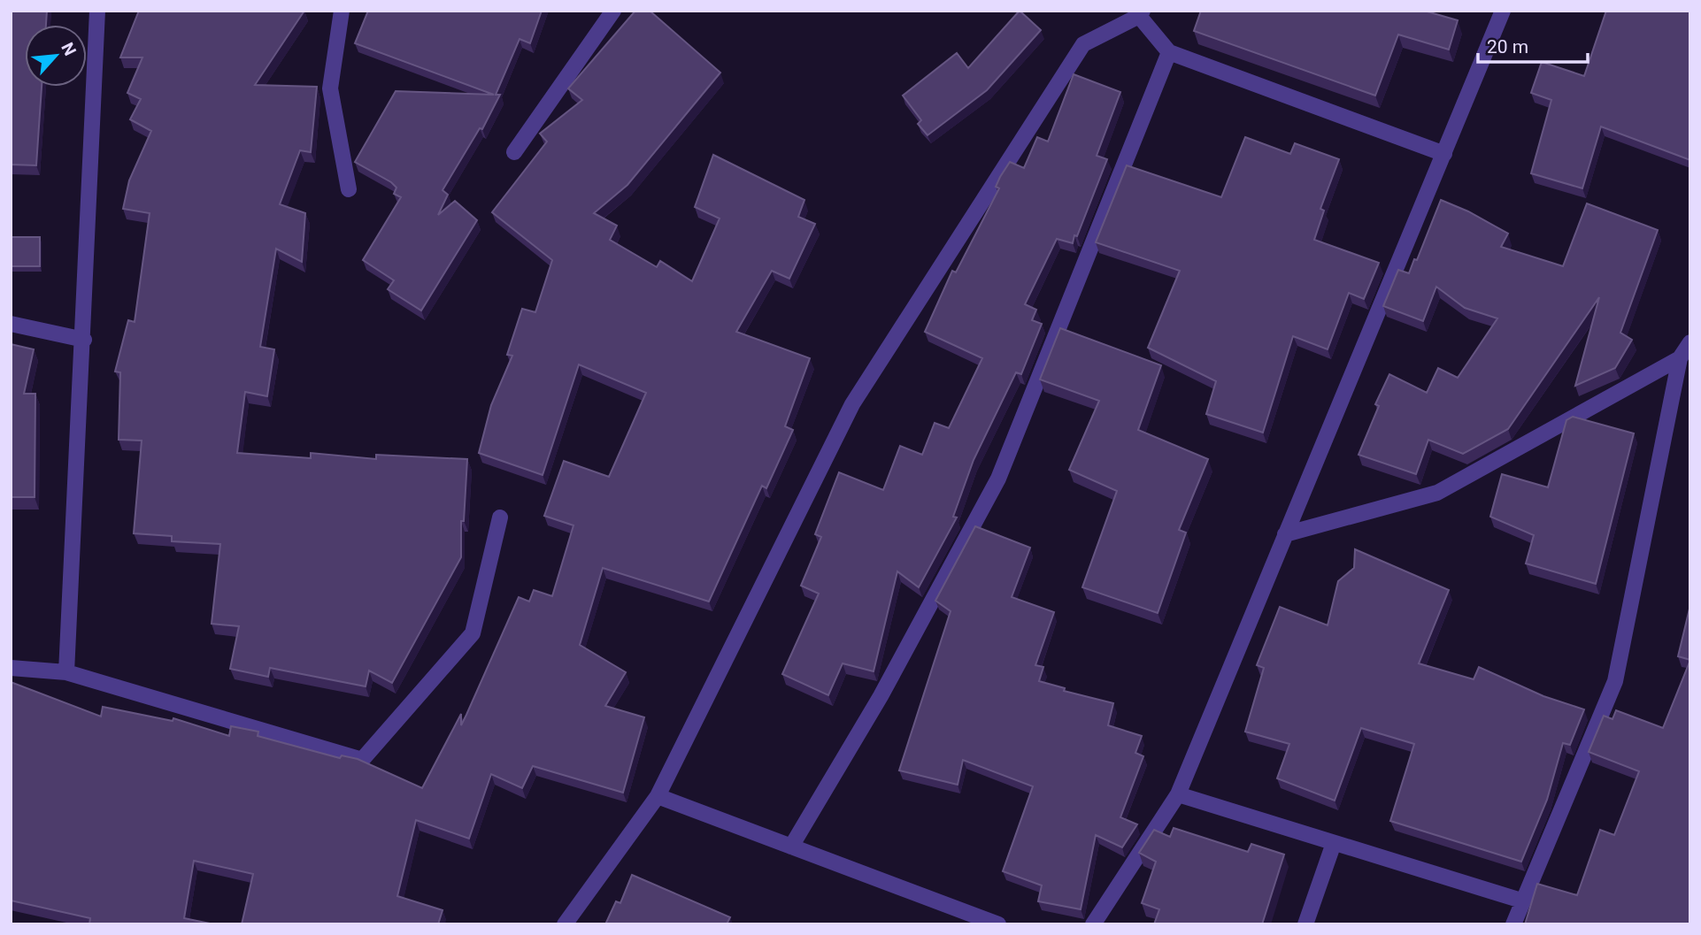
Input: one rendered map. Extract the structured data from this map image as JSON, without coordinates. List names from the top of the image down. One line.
{"scale_bar":"20 m","north":"top right"}
